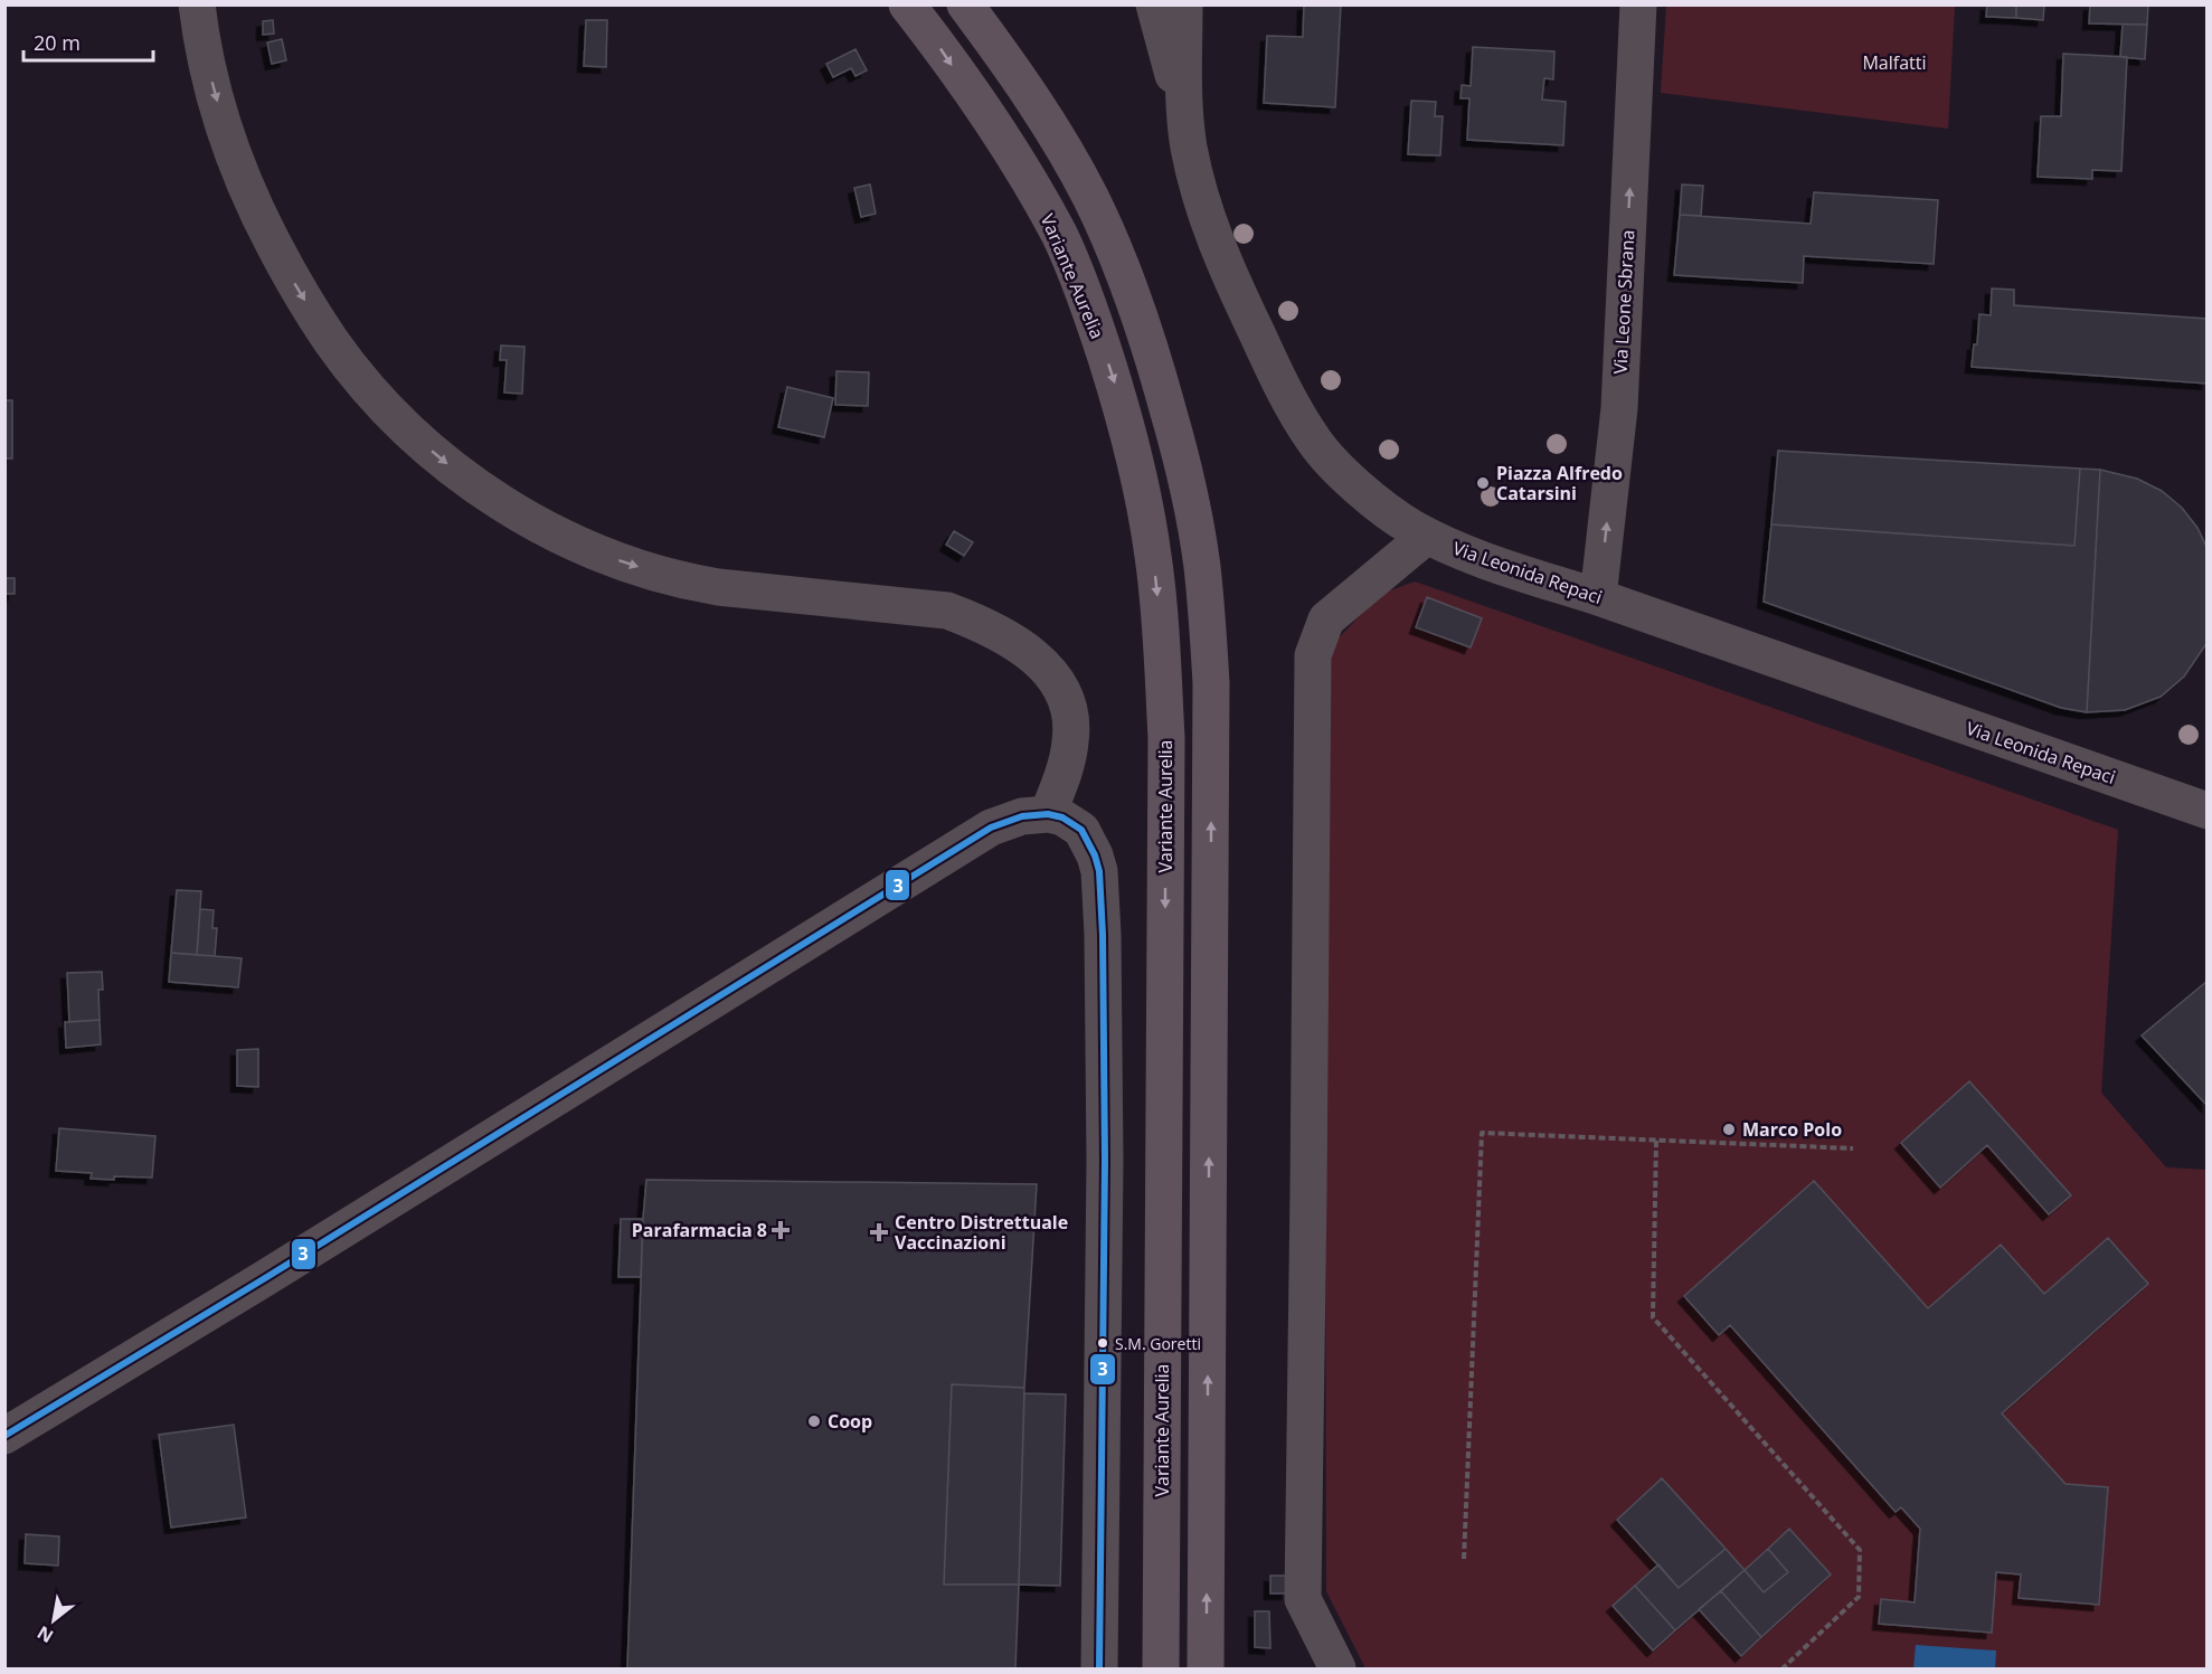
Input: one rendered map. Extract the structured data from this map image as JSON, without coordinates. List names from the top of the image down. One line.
{"streets":{"highway":["Variante Aurelia"],"street":["Via Leone Sbrana","Via Leonida Repaci"]},"crossings":[["Via Leone Sbrana","Via Leonida Repaci"]],"one_way":["Via Leone Sbrana"],"parks":["Malfatti"],"places":{"other":["Piazza Alfredo Catarsini","Marco Polo","S.M. Goretti","Coop"],"health":["Parafarmacia 8","Centro Distrettuale Vaccinazioni"]},"lines":["transit line 3"],"scale_bar":"20 m","north":"bottom left"}
